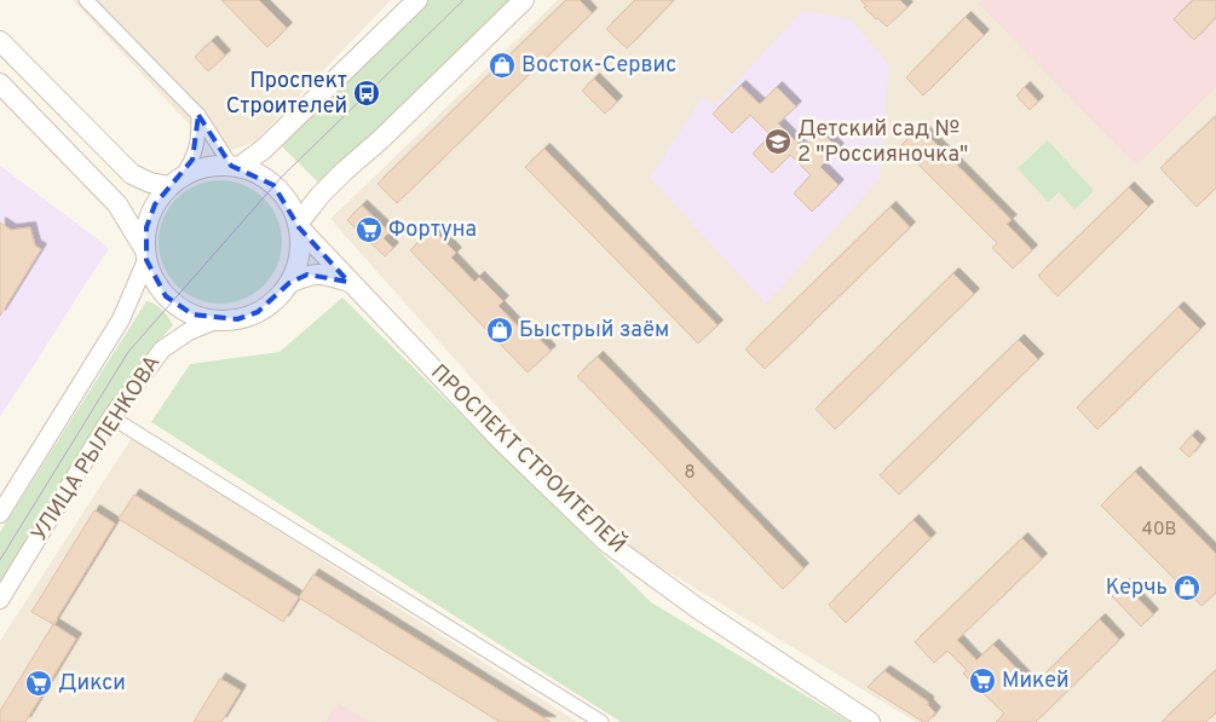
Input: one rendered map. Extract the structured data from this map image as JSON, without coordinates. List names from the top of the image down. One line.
{"streets":{"main road":["ПРОСПЕКТ СТРОИТЕЛЕЙ"],"street":["УЛИЦА РЫЛЕНКОВА"]},"crossings":[["УЛИЦА РЫЛЕНКОВА","ПРОСПЕКТ СТРОИТЕЛЕЙ"]],"places":{"shop":["Восток-Сервис","Быстрый заём","Керчь"],"bus stop":["Проспект Строителей"],"school or university":["Детский сад № 2 \"Россияночка\""],"supermarket":["Фортуна","Микей","Дикси"]},"house_numbers":["8","40В"]}
